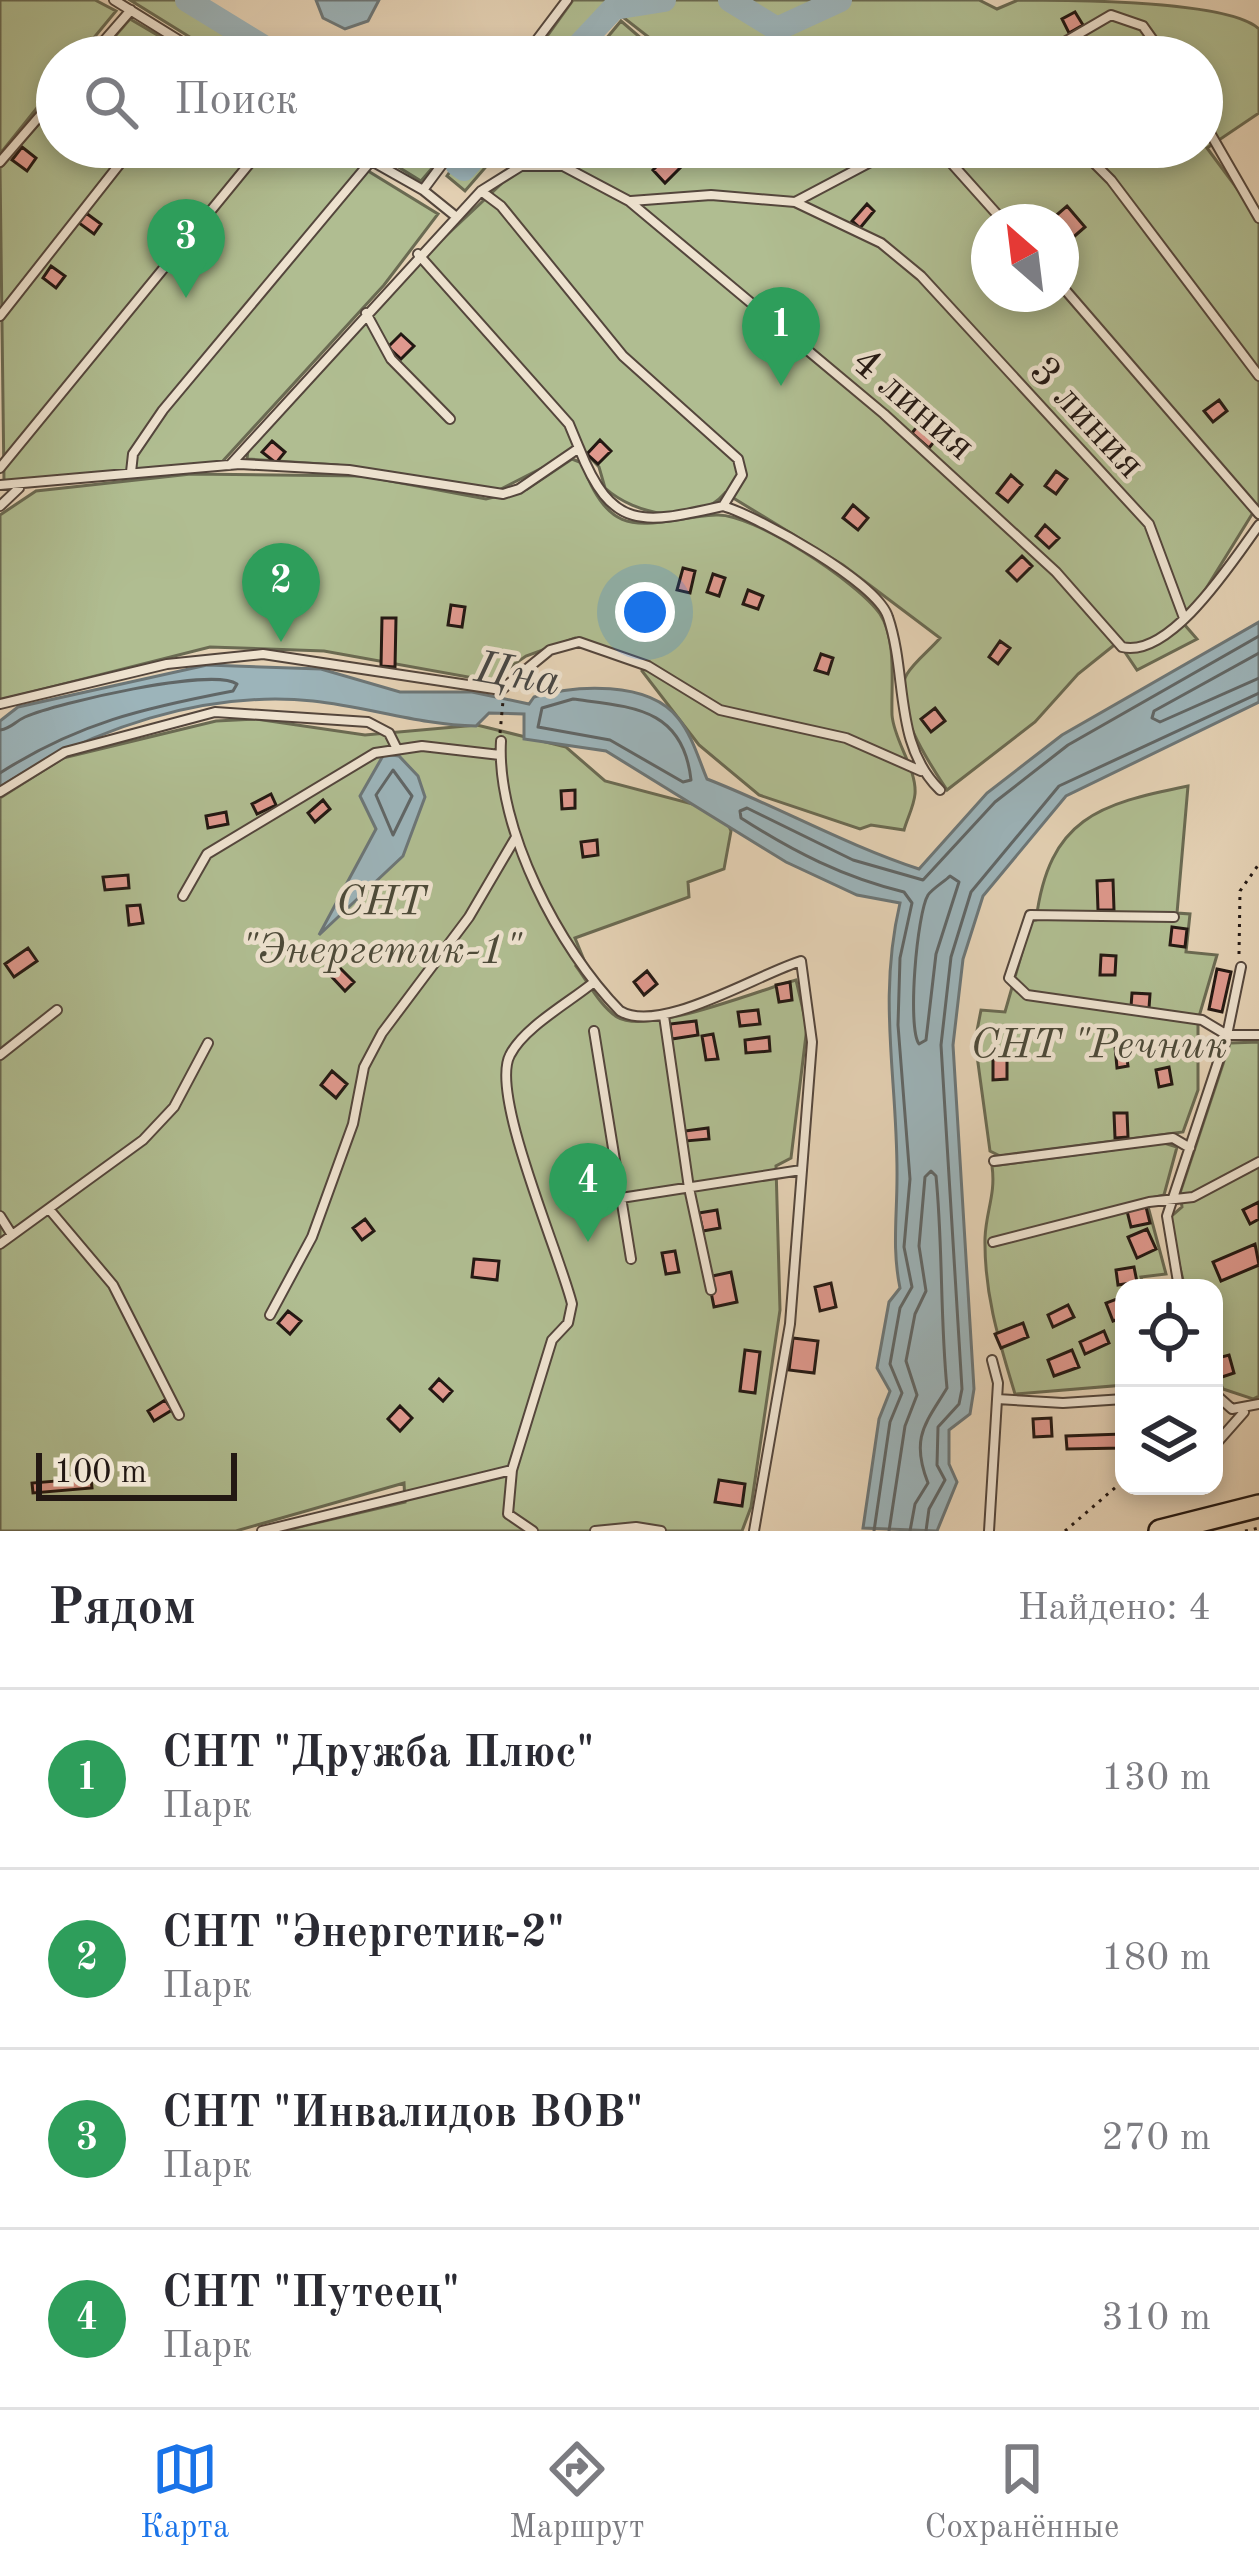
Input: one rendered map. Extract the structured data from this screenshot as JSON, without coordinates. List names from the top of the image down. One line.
{"streets":{"lane":["4 линия","3 линия"]},"crossings":[["4 линия","3 линия"]],"water":["Цна"],"parks":["СНТ \"Энергетик-1\"","СНТ \"Речник"],"scale_bar":"100 m","north":"top left","page":{"search":"Поиск","pins":["3","1","2","4"],"scale":"100 m","heading":["Рядом","Найдено: 4"],"list":[{"mark":"1","name":"СНТ \"Дружба Плюс\"","note":"Парк","value":"130 m"},{"mark":"2","name":"СНТ \"Энергетик-2\"","note":"Парк","value":"180 m"},{"mark":"3","name":"СНТ \"Инвалидов ВОВ\"","note":"Парк","value":"270 m"},{"mark":"4","name":"СНТ \"Путеец\"","note":"Парк","value":"310 m"}],"nav":["Карта","Маршрут","Сохранённые"]}}
